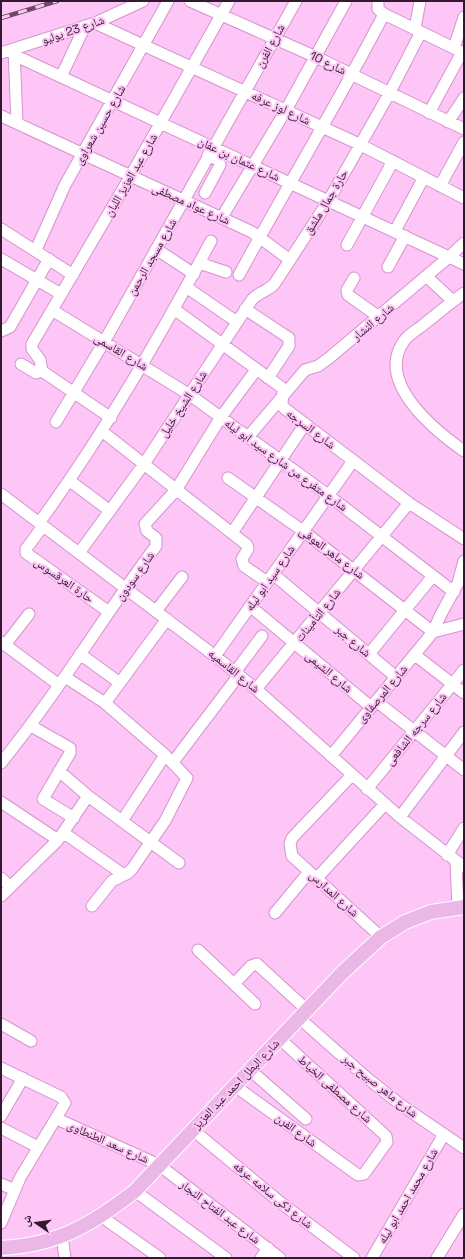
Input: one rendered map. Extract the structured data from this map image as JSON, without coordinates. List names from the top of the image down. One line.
{"streets":{"main road":["شارع البطل احمد عبد العزيز"],"street":["شارع 23 يوليو","شارع الفرن","شارع 10","شارع لوز عرفه","شارع حسين شعراوى","شارع عثمان بن عفان","شارع عبد العزيز اللبان","حارة جمال ملشق","شارع عواد مصطفى","شارع مسجد الرحمن","شارع النشار","شارع القاسمى","شارع الشيخ خليل","شارع السرجه","شارع متفرع من شارع سيد ابو ليله","شارع ماهر العوفى","شارع سودون","شارع سيد ابو ليله","حارة العرقسوس","شارع التأمينات","شارع جبر","شارع القاسميه","شارع الشيمى","شارع المرصفاوى","شارع سرجه الشافعى","شارع المدارس","شارع ماهر صبيح جبر","شارع مصطفى الخياط","شارع سعد الطنطاوى","شارع ذكى سلامه عرفه","شارع محمد احمد ابو ليله","شارع عبد الفتاح النجار"]},"crossings":[["شارع 23 يوليو","شارع لوز عرفه"],["شارع 23 يوليو","شارع عثمان بن عفان"],["شارع الفرن","شارع 10"],["شارع الفرن","شارع لوز عرفه"],["شارع الفرن","شارع مسجد الرحمن"],["شارع الفرن","شارع البطل احمد عبد العزيز"],["شارع الفرن","شارع مصطفى الخياط"],["شارع 10","شارع عبد العزيز اللبان"],["شارع 10","حارة جمال ملشق"],["شارع لوز عرفه","شارع حسين شعراوى"],["شارع لوز عرفه","شارع عبد العزيز اللبان"],["شارع لوز عرفه","حارة جمال ملشق"],["شارع لوز عرفه","شارع مسجد الرحمن"],["شارع حسين شعراوى","شارع عثمان بن عفان"],["شارع حسين شعراوى","شارع عواد مصطفى"],["شارع عثمان بن عفان","شارع عبد العزيز اللبان"],["شارع عثمان بن عفان","حارة جمال ملشق"],["شارع عثمان بن عفان","شارع مسجد الرحمن"],["شارع عثمان بن عفان","شارع النشار"],["شارع عبد العزيز اللبان","شارع عواد مصطفى"],["شارع عبد العزيز اللبان","شارع القاسمى"],["حارة جمال ملشق","شارع عواد مصطفى"],["حارة جمال ملشق","شارع الشيخ خليل"],["شارع عواد مصطفى","شارع مسجد الرحمن"],["شارع عواد مصطفى","شارع الشيخ خليل"],["شارع مسجد الرحمن","شارع القاسمى"],["شارع النشار","شارع السرجه"],["شارع النشار","شارع متفرع من شارع سيد ابو ليله"],["شارع القاسمى","شارع الشيخ خليل"],["شارع القاسمى","شارع متفرع من شارع سيد ابو ليله"],["شارع الشيخ خليل","شارع السرجه"],["شارع الشيخ خليل","شارع متفرع من شارع سيد ابو ليله"],["شارع الشيخ خليل","شارع القاسميه"],["شارع السرجه","شارع سودون"],["شارع السرجه","شارع سيد ابو ليله"],["شارع السرجه","شارع التأمينات"],["شارع متفرع من شارع سيد ابو ليله","شارع سودون"],["شارع متفرع من شارع سيد ابو ليله","شارع سيد ابو ليله"],["شارع متفرع من شارع سيد ابو ليله","شارع التأمينات"],["شارع ماهر العوفى","شارع سيد ابو ليله"],["شارع ماهر العوفى","شارع التأمينات"],["شارع ماهر العوفى","شارع المرصفاوى"],["شارع سودون","حارة العرقسوس"],["شارع سودون","شارع القاسميه"],["شارع سيد ابو ليله","شارع جبر"],["شارع سيد ابو ليله","شارع القاسميه"],["شارع سيد ابو ليله","شارع الشيمى"],["حارة العرقسوس","شارع القاسميه"],["شارع التأمينات","شارع جبر"],["شارع التأمينات","شارع القاسميه"],["شارع التأمينات","شارع الشيمى"],["شارع جبر","شارع المرصفاوى"],["شارع القاسميه","شارع المرصفاوى"],["شارع القاسميه","شارع سرجه الشافعى"],["شارع القاسميه","شارع المدارس"],["شارع القاسميه","شارع البطل احمد عبد العزيز"],["شارع الشيمى","شارع المرصفاوى"],["شارع الشيمى","شارع سرجه الشافعى"],["شارع المدارس","شارع البطل احمد عبد العزيز"],["شارع البطل احمد عبد العزيز","شارع ماهر صبيح جبر"],["شارع البطل احمد عبد العزيز","شارع مصطفى الخياط"],["شارع البطل احمد عبد العزيز","شارع سعد الطنطاوى"],["شارع البطل احمد عبد العزيز","شارع ذكى سلامه عرفه"],["شارع البطل احمد عبد العزيز","شارع عبد الفتاح النجار"],["شارع ماهر صبيح جبر","شارع محمد احمد ابو ليله"],["شارع سعد الطنطاوى","شارع عبد الفتاح النجار"]],"north":"left"}
